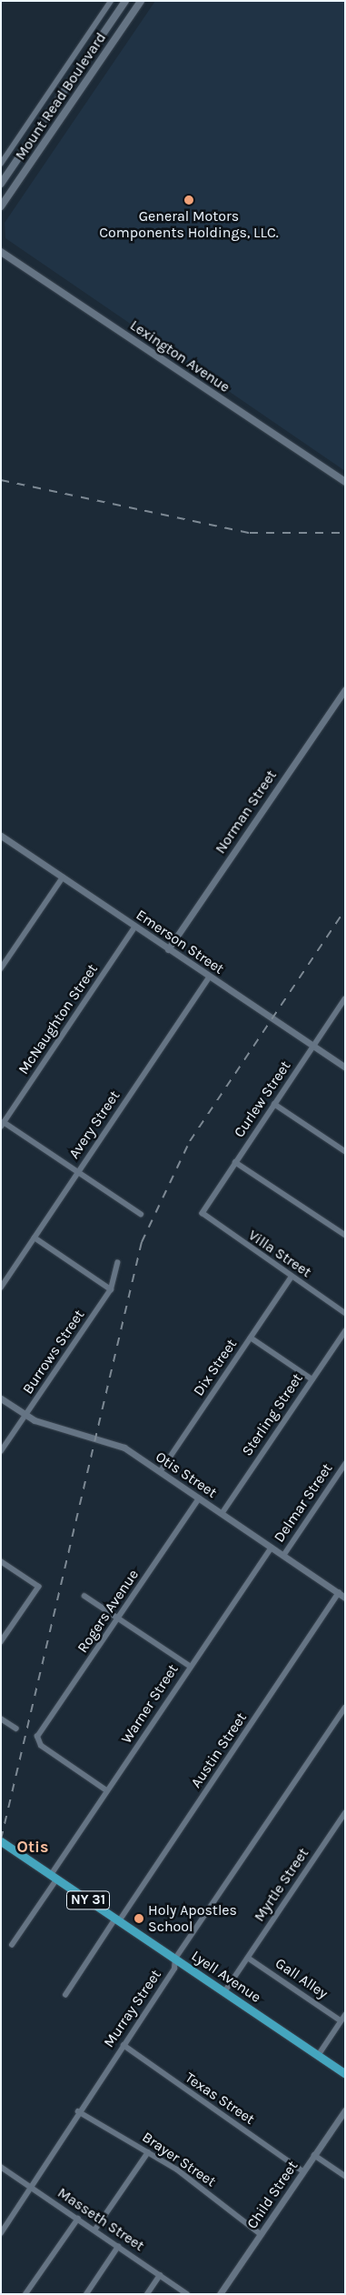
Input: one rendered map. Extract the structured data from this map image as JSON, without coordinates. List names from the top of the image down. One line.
{"streets":{"main road":["Mount Read Boulevard","Lexington Avenue","NY 31","Lyell Avenue"],"street":["Norman Street","Emerson Street","McNaughton Street","Curlew Street","Avery Street","Villa Street","Burrows Street","Dix Street","Sterling Street","Otis Street","Delmar Street","Rogers Avenue","Warner Street","Austin Street","Myrtle Street","Gall Alley","Murray Street","Texas Street","Brayer Street","Child Street","Masseth Street"]},"crossings":[["Norman Street","Emerson Street"],["Emerson Street","McNaughton Street"],["Emerson Street","Curlew Street"],["Emerson Street","Avery Street"],["Curlew Street","Villa Street"],["Villa Street","Dix Street"],["Burrows Street","Otis Street"],["Dix Street","Otis Street"],["Sterling Street","Otis Street"],["Otis Street","Delmar Street"],["Otis Street","Rogers Avenue"],["Otis Street","Warner Street"],["Otis Street","Austin Street"],["Rogers Avenue","Warner Street"],["Warner Street","Lyell Avenue"],["Austin Street","Lyell Avenue"],["Myrtle Street","Lyell Avenue"],["Myrtle Street","Gall Alley"],["Lyell Avenue","Murray Street"],["Murray Street","Texas Street"],["Murray Street","Brayer Street"],["Murray Street","Masseth Street"],["Texas Street","Child Street"],["Brayer Street","Child Street"]],"districts":["Otis"],"places":["General Motors Components Holdings, LLC.","Holy Apostles School"]}
